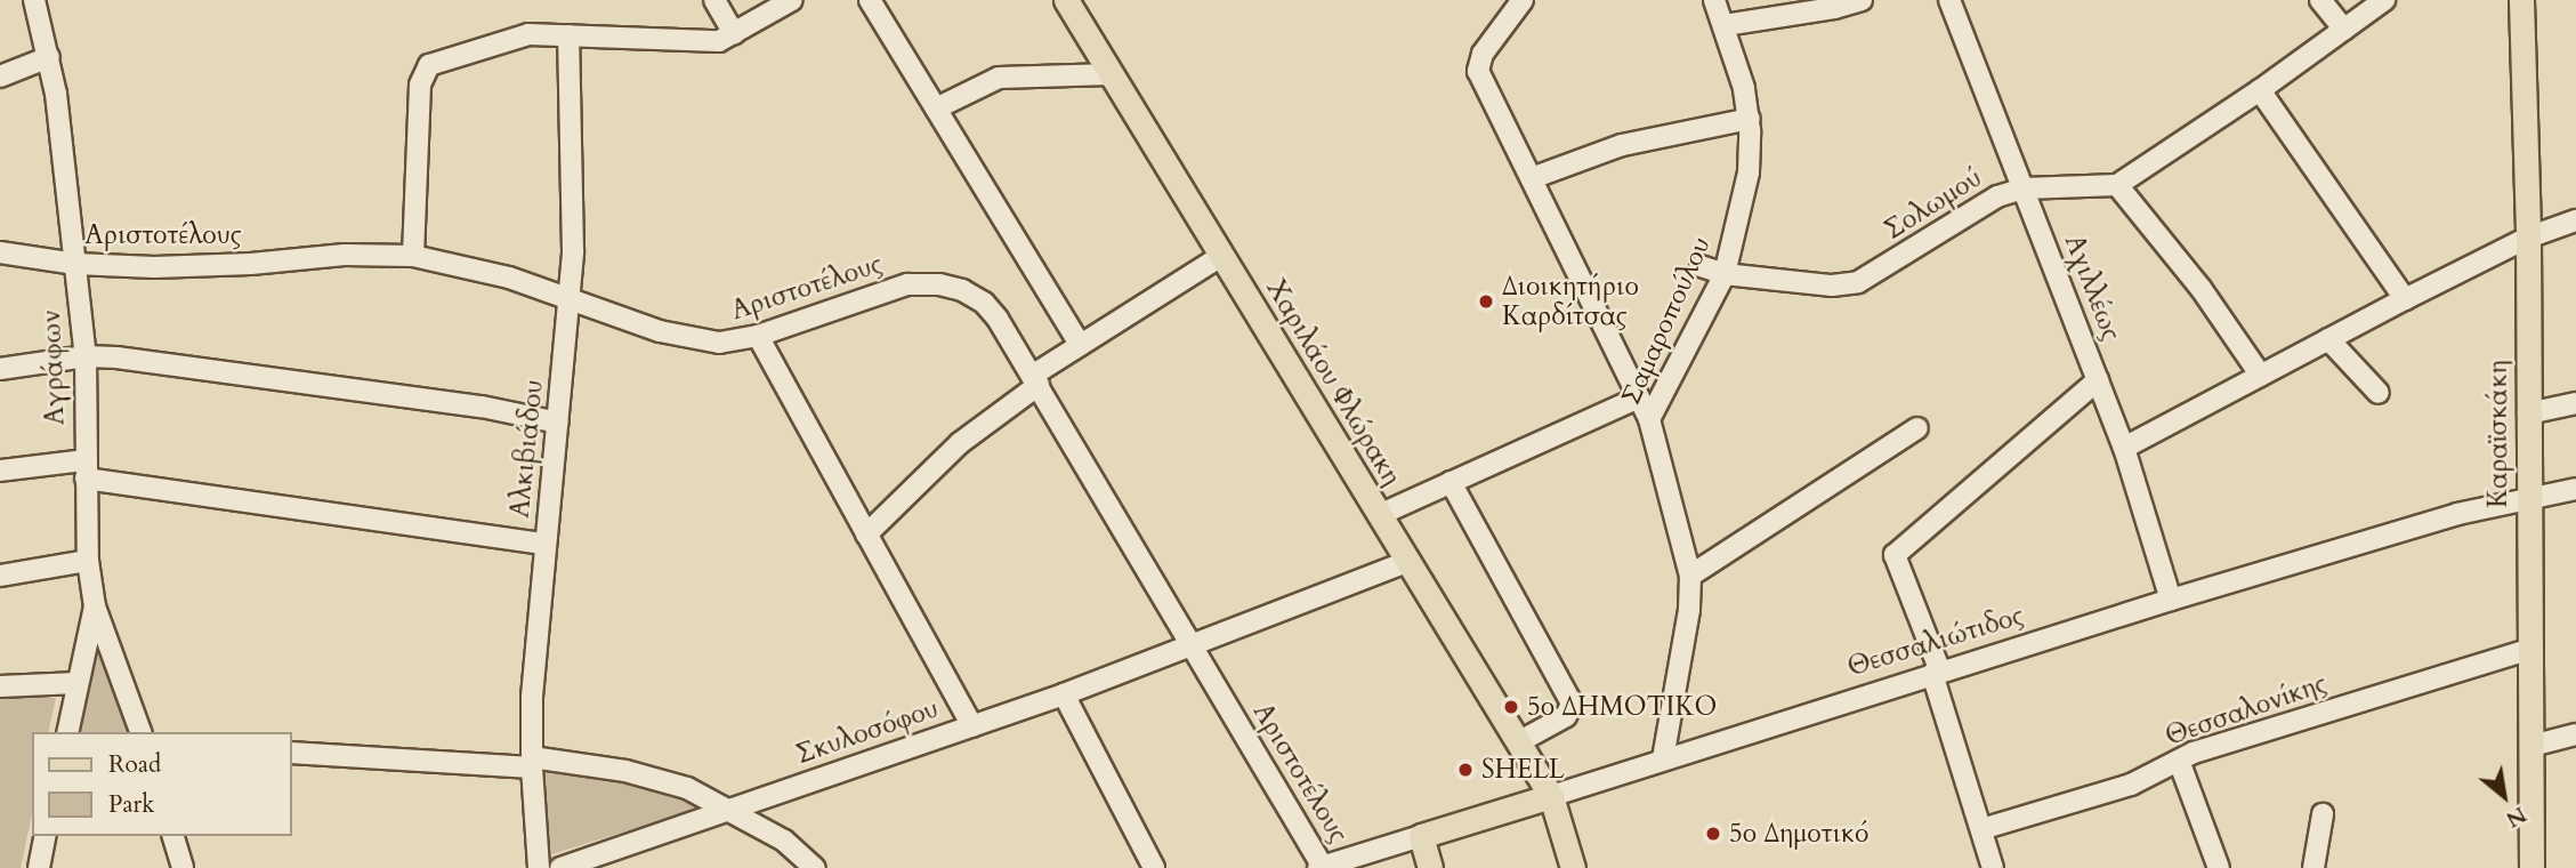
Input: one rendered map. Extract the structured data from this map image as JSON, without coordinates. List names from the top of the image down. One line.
{"streets":{"main road":["Χαριλάου Φλώρακη","Καραϊσκάκη","Θεσσαλιώτιδος"],"street":["Σολωμού","Αριστοτέλους","Αχιλλέως","Σαμαροπούλου","Αγράφων","Αλκιβιάδου","Θεσσαλονίκης","Σκυλοσόφου"]},"crossings":[["Σολωμού","Αχιλλέως"],["Σολωμού","Σαμαροπούλου"],["Αριστοτέλους","Αγράφων"],["Αριστοτέλους","Αλκιβιάδου"],["Αριστοτέλους","Θεσσαλιώτιδος"],["Αριστοτέλους","Σκυλοσόφου"],["Αχιλλέως","Θεσσαλιώτιδος"],["Σαμαροπούλου","Θεσσαλιώτιδος"],["Χαριλάου Φλώρακη","Θεσσαλιώτιδος"],["Χαριλάου Φλώρακη","Σκυλοσόφου"],["Καραϊσκάκη","Θεσσαλιώτιδος"],["Καραϊσκάκη","Θεσσαλονίκης"]],"places":["Διοικητήριο Καρδίτσας","5ο ΔΗΜΟΤΙΚΟ","SHELL","5ο Δημοτικό"],"legend":["Road","Park"],"north":"bottom right"}
